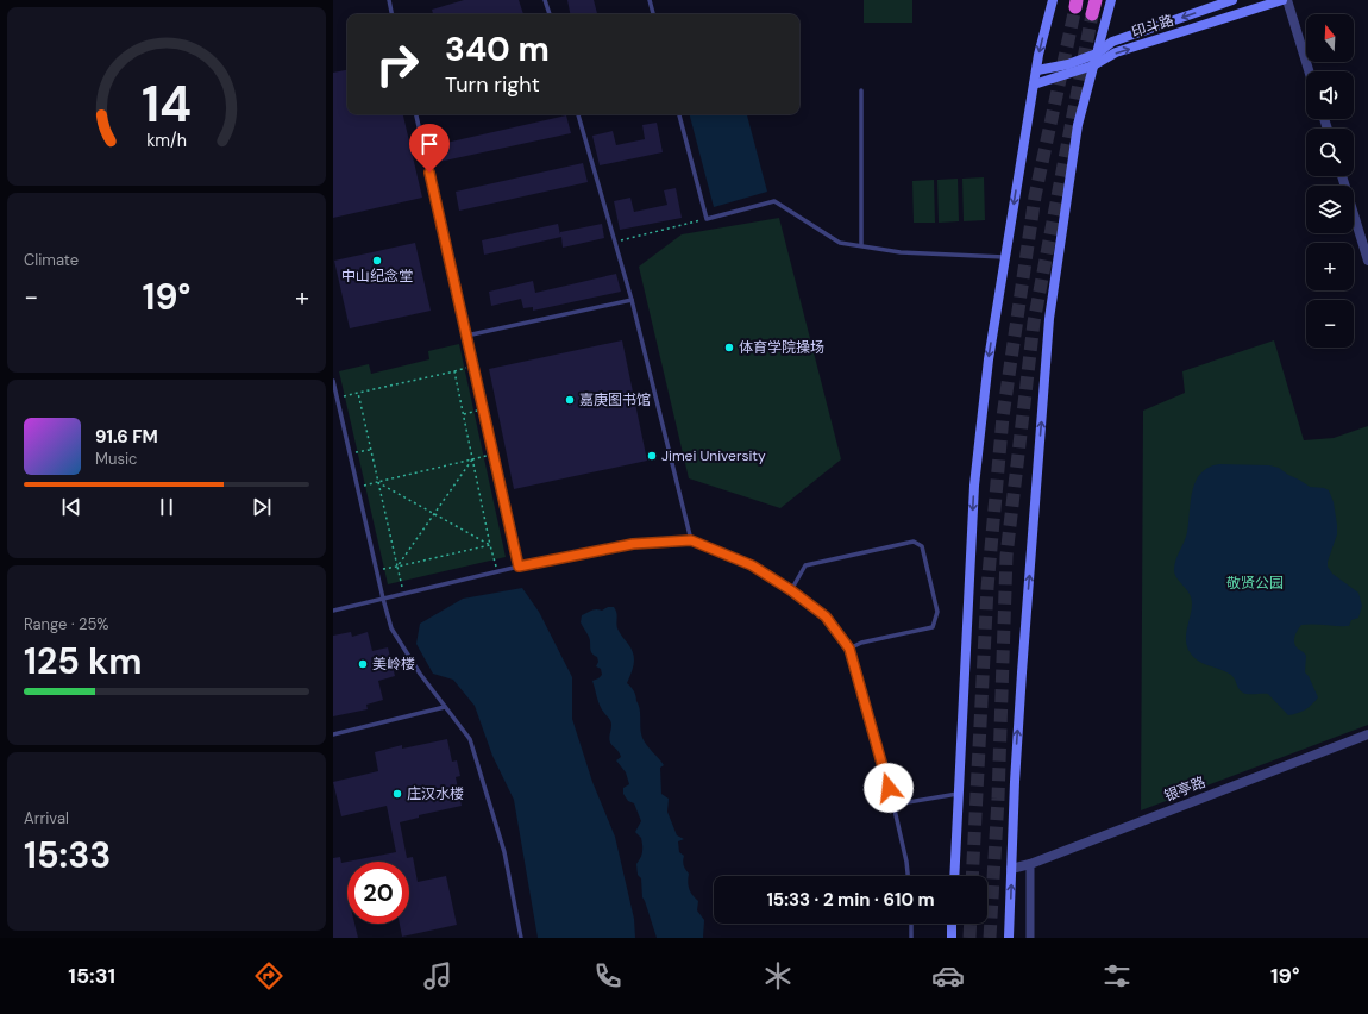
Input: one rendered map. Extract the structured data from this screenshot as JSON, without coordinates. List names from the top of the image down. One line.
{"streets":{"main road":["印斗路"],"street":["银亭路"]},"parks":["敬贤公园"],"places":["中山纪念堂","体育学院操场","嘉庚图书馆","Jimei University","美岭楼","庄汉水楼"],"north":"top","page":{"map_buttons":["+","−"],"turn":["340 m","Turn right"],"tile":["Climate",["Range · 25%","125 km"],["Arrival","15:33"]],"heat":["−","19°","+"],"song":["91.6 FM","Music"],"limit":"20","trip":"15:33 · 2 min · 610 m","tabs":["15:31","19°"],"gauge":["14","km/h"]}}
